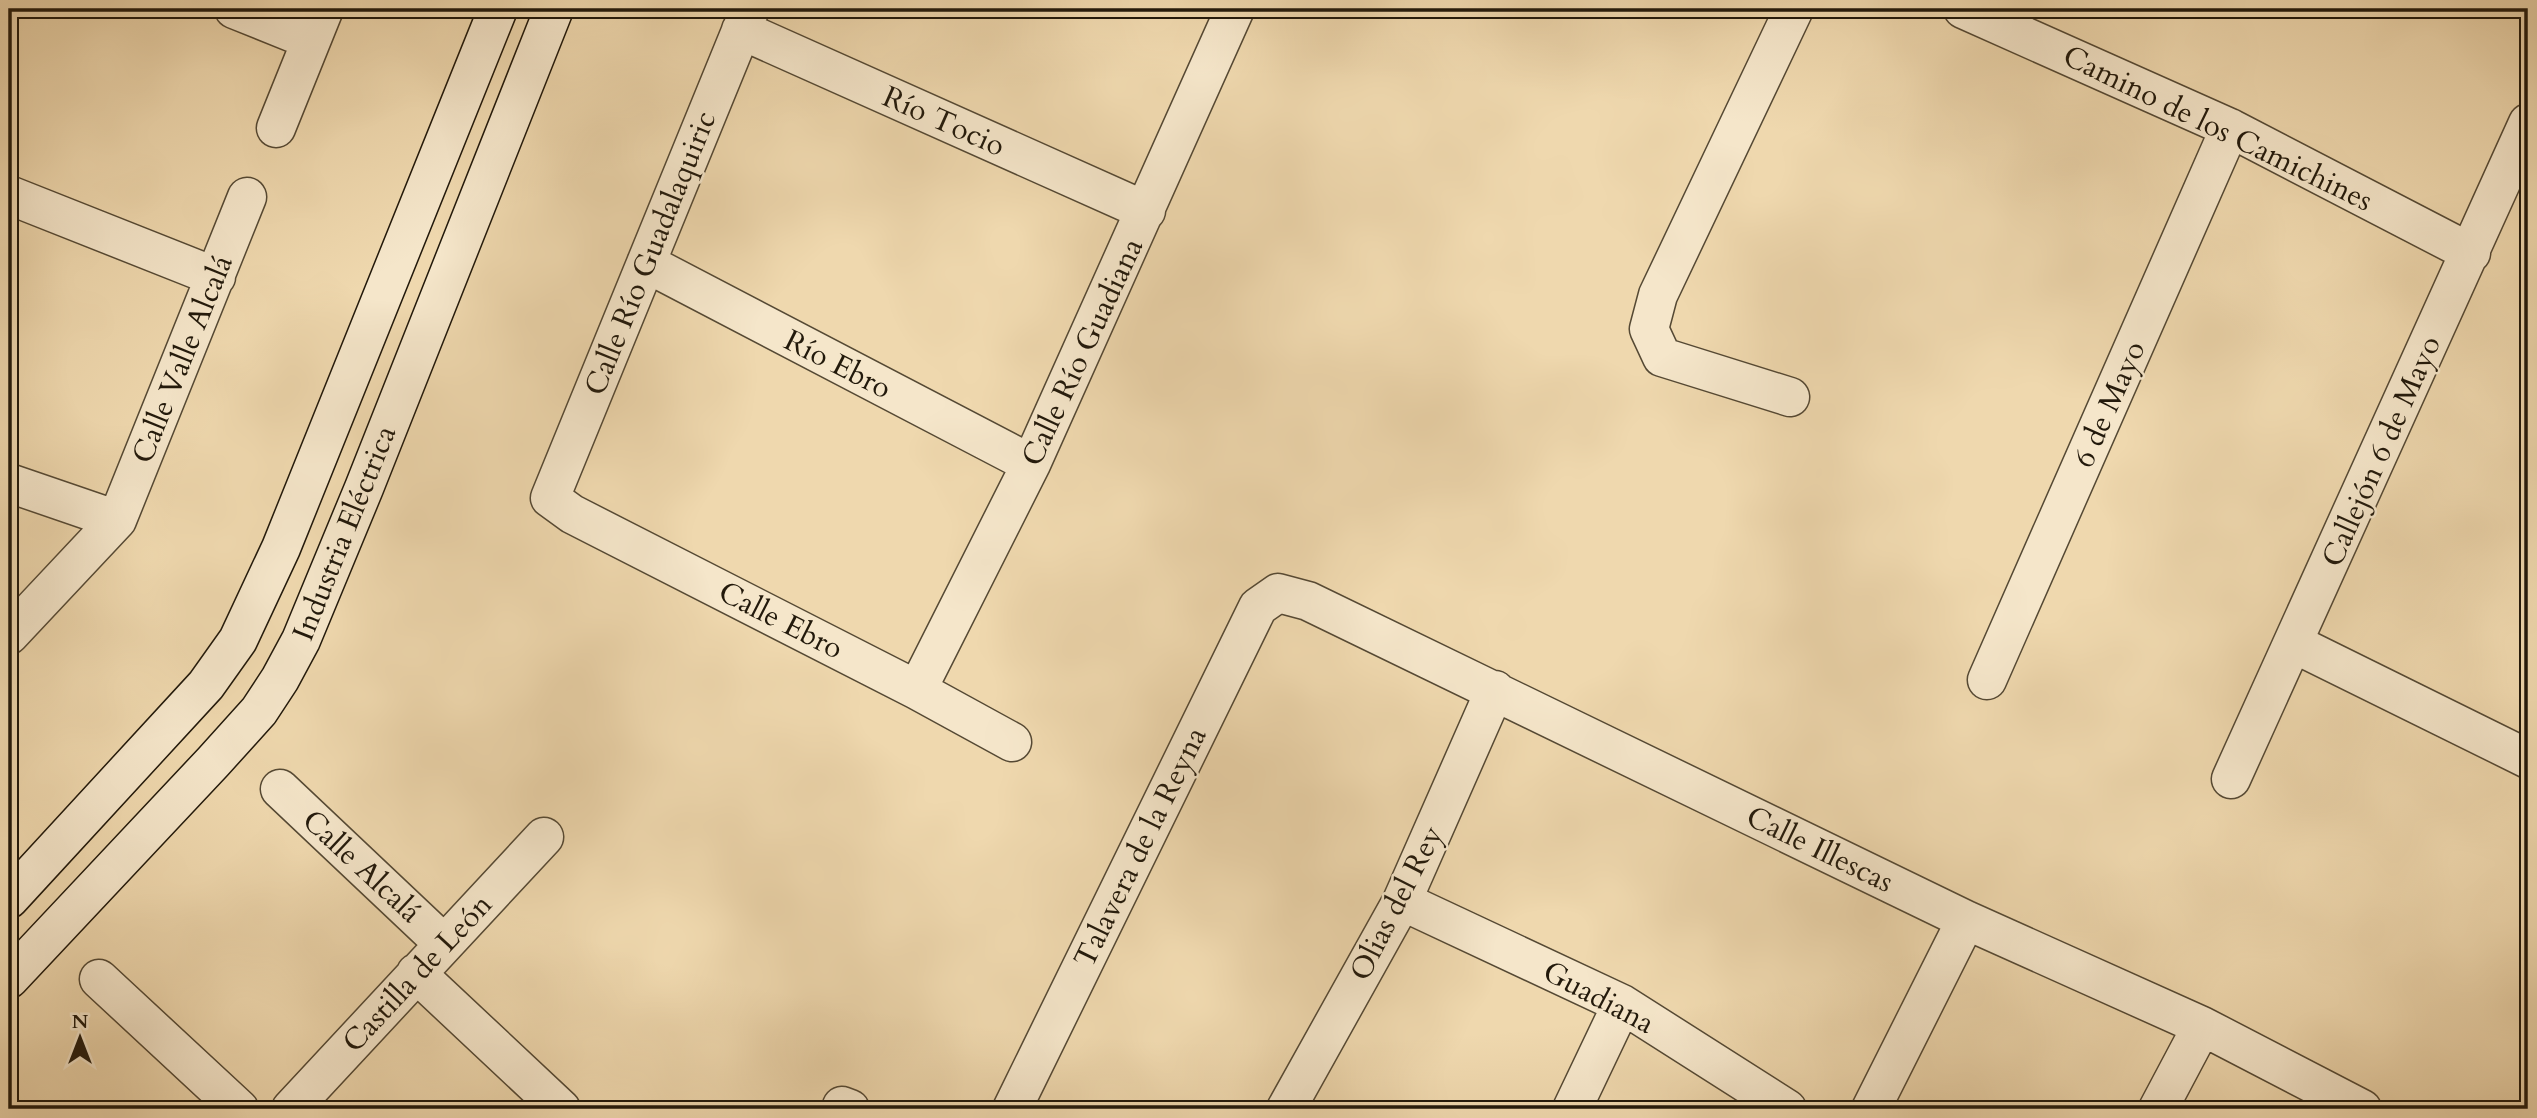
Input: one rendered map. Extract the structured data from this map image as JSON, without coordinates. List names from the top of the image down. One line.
{"streets":{"street":["Río Tocio","Camino de los Camichines","Calle Río Guadalaquiric","Calle Río Guadiana","Calle Valle Alcalá","Río Ebro","6 de Mayo","Callejón 6 de Mayo","Industria Eléctrica","Calle Ebro","Talavera de la Reyna","Calle Illescas","Calle Alcalá","Olias del Rey","Castilla de León","Guadiana"]},"crossings":[["Río Tocio","Calle Río Guadalaquiric"],["Río Tocio","Calle Río Guadiana"],["Camino de los Camichines","6 de Mayo"],["Camino de los Camichines","Callejón 6 de Mayo"],["Calle Río Guadalaquiric","Río Ebro"],["Calle Río Guadalaquiric","Calle Ebro"],["Calle Río Guadiana","Río Ebro"],["Calle Río Guadiana","Calle Ebro"],["Talavera de la Reyna","Calle Illescas"],["Calle Illescas","Olias del Rey"],["Calle Alcalá","Castilla de León"],["Olias del Rey","Guadiana"]],"north":"top"}
